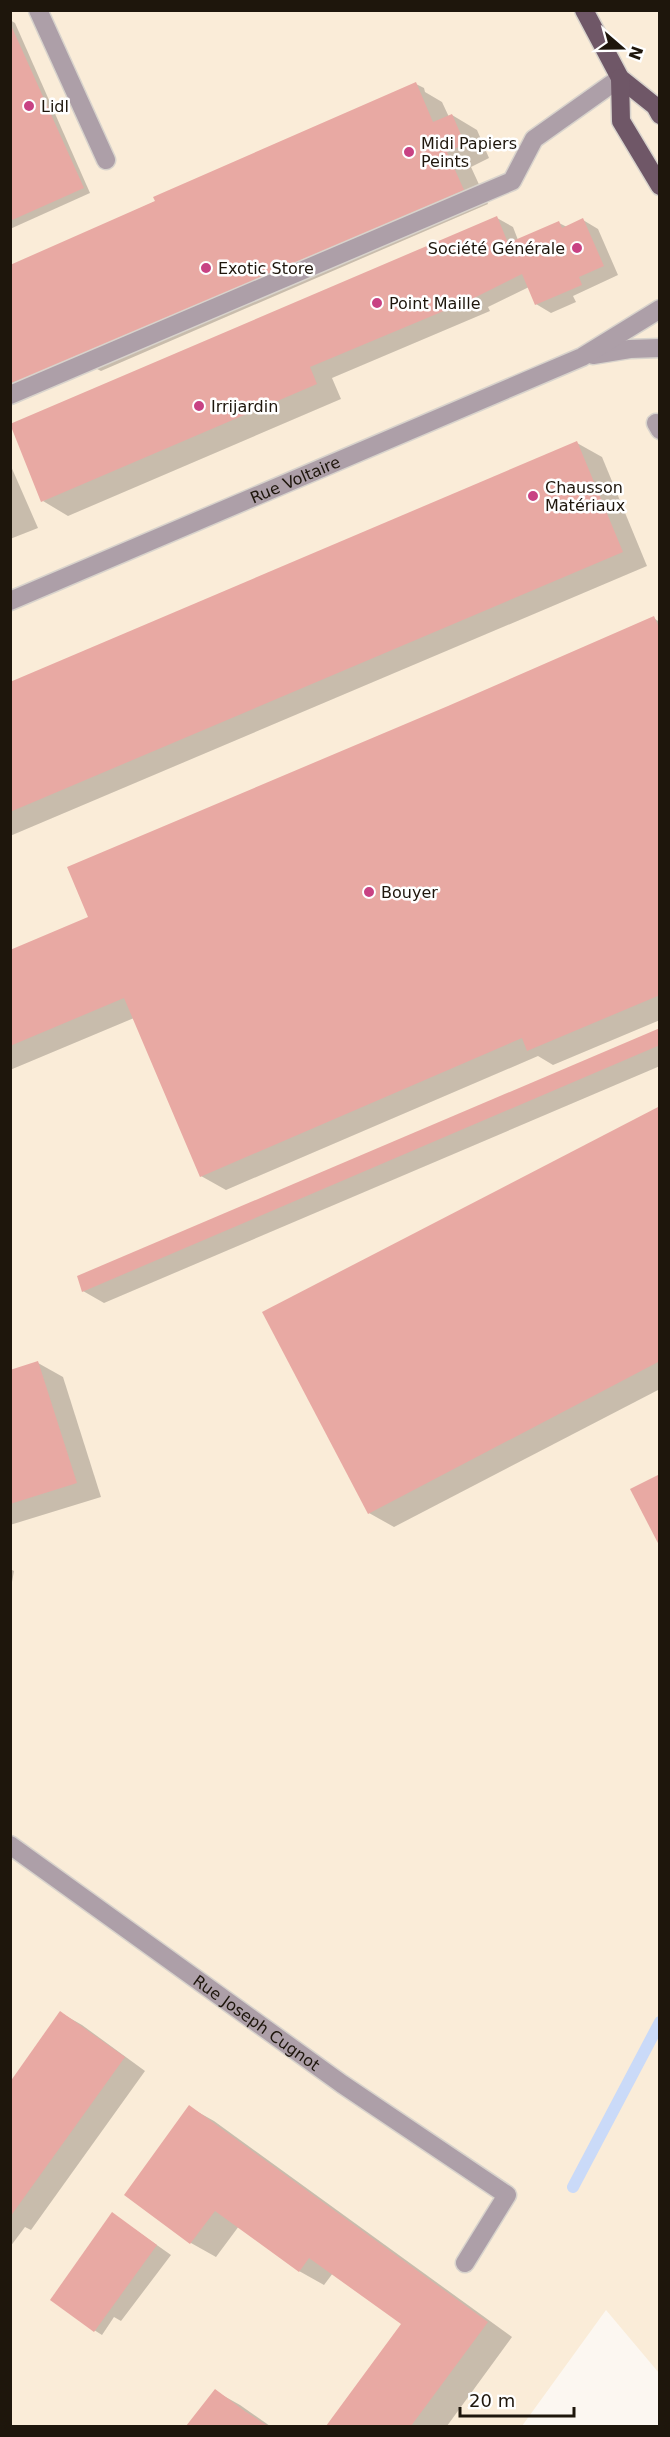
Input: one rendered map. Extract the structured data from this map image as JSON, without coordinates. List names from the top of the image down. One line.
{"streets":{"street":["Rue Voltaire","Rue Joseph Cugnot"]},"places":["Lidl","Midi Papiers Peints","Société Générale","Exotic Store","Point Maille","Irrijardin","Chausson Matériaux","Bouyer"],"scale_bar":"20 m","north":"right"}
